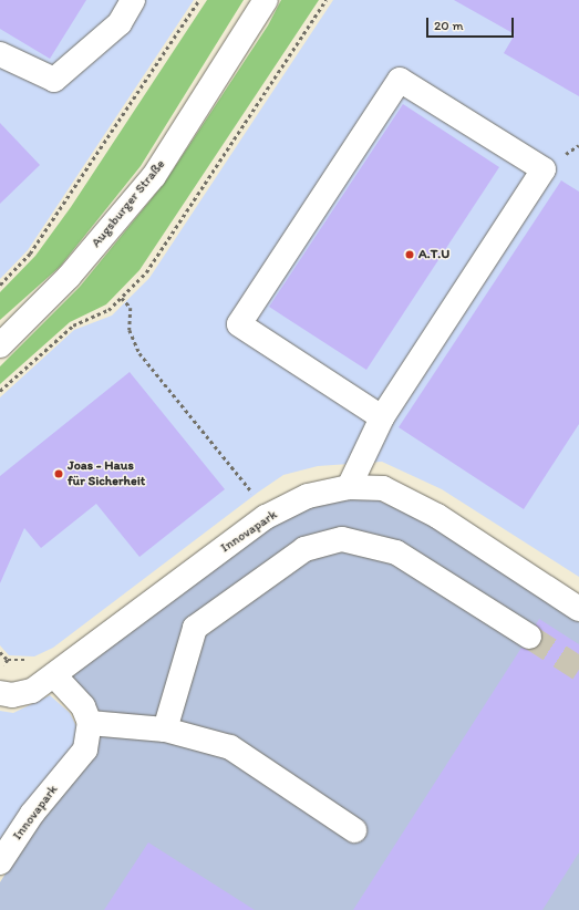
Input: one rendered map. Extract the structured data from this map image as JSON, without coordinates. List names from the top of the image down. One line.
{"streets":{"street":["Augsburger Straße","Innovapark"]},"places":["A.T.U","Joas - Haus für Sicherheit"],"scale_bar":"20 m"}
